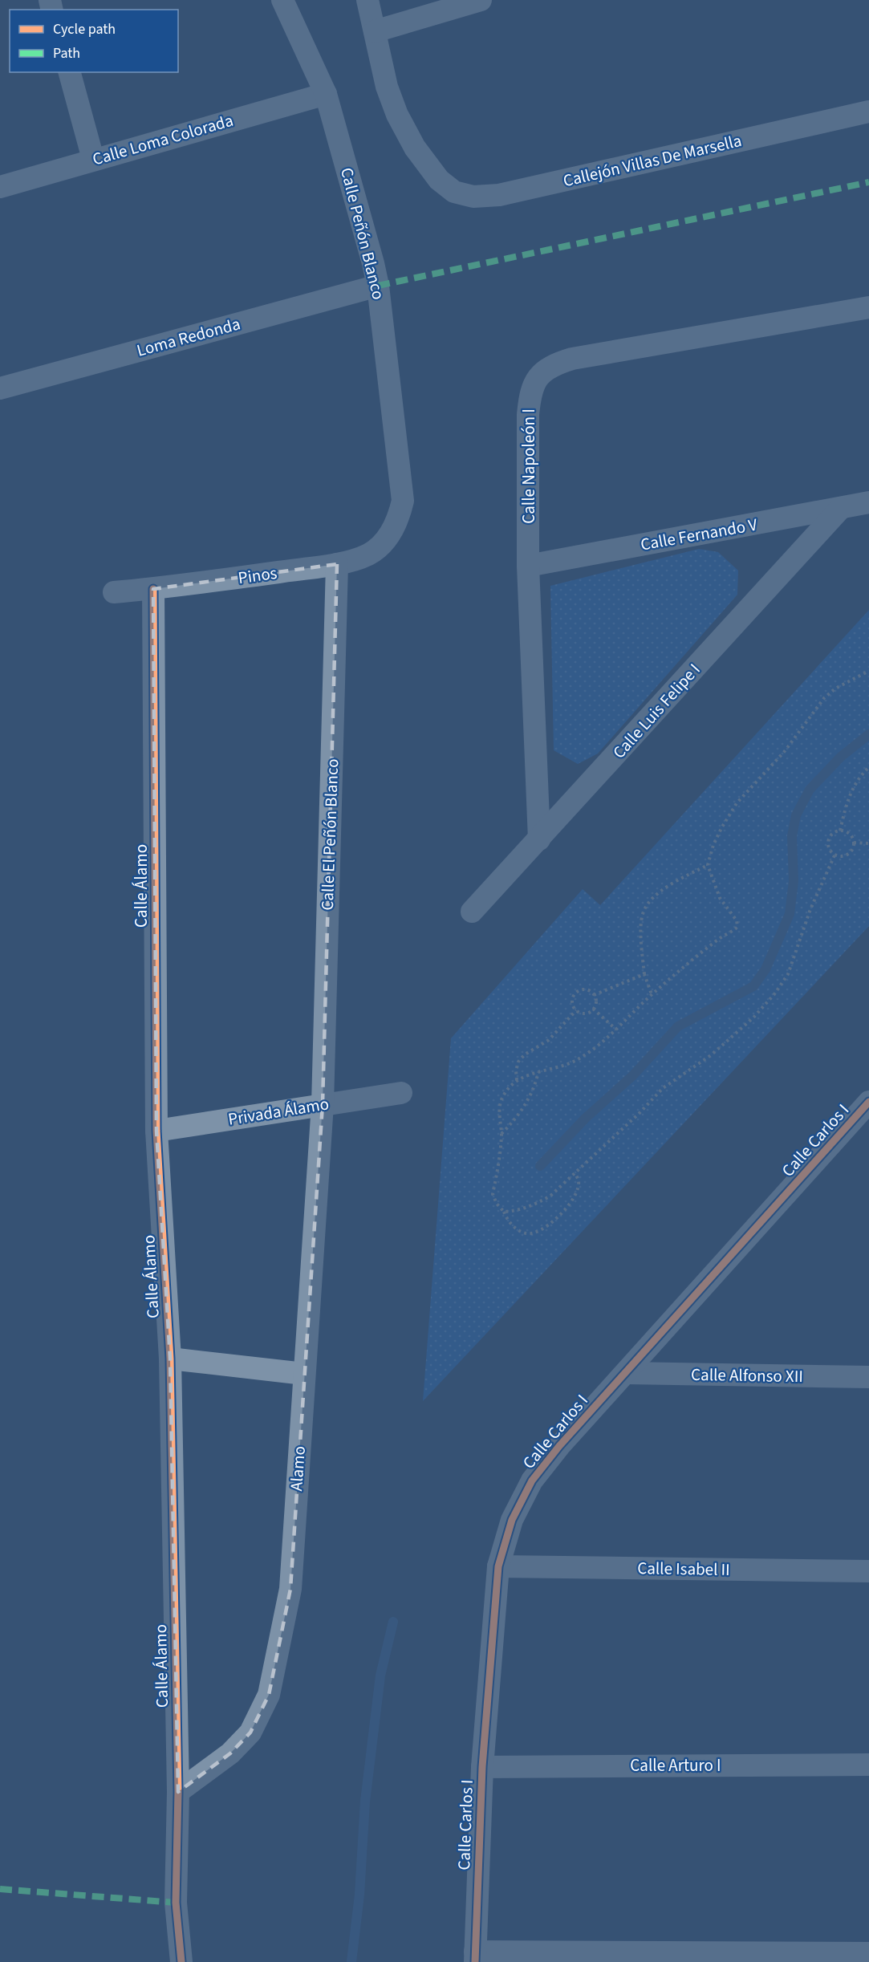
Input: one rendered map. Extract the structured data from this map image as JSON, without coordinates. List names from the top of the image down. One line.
{"streets":{"street":["Calle Loma Colorada","Callejón Villas De Marsella","Calle Peñón Blanco","Loma Redonda","Calle Napoleón I","Calle Fernando V","Pinos","Calle Luis Felipe I","Calle El Peñón Blanco","Calle Álamo","Privada Álamo","Calle Carlos I","Calle Alfonso XII","Alamo","Calle Isabel II","Calle Arturo I"]},"crossings":[["Calle Loma Colorada","Calle Peñón Blanco"],["Calle Peñón Blanco","Loma Redonda"],["Calle Peñón Blanco","Pinos"],["Calle Napoleón I","Calle Fernando V"],["Calle Napoleón I","Calle Luis Felipe I"],["Calle Fernando V","Calle Luis Felipe I"],["Pinos","Calle El Peñón Blanco"],["Pinos","Calle Álamo"],["Calle El Peñón Blanco","Privada Álamo"],["Calle El Peñón Blanco","Alamo"],["Calle Álamo","Privada Álamo"],["Calle Álamo","Alamo"],["Privada Álamo","Alamo"],["Calle Carlos I","Calle Alfonso XII"],["Calle Carlos I","Calle Isabel II"],["Calle Carlos I","Calle Arturo I"]],"legend":["Cycle path","Path"]}
